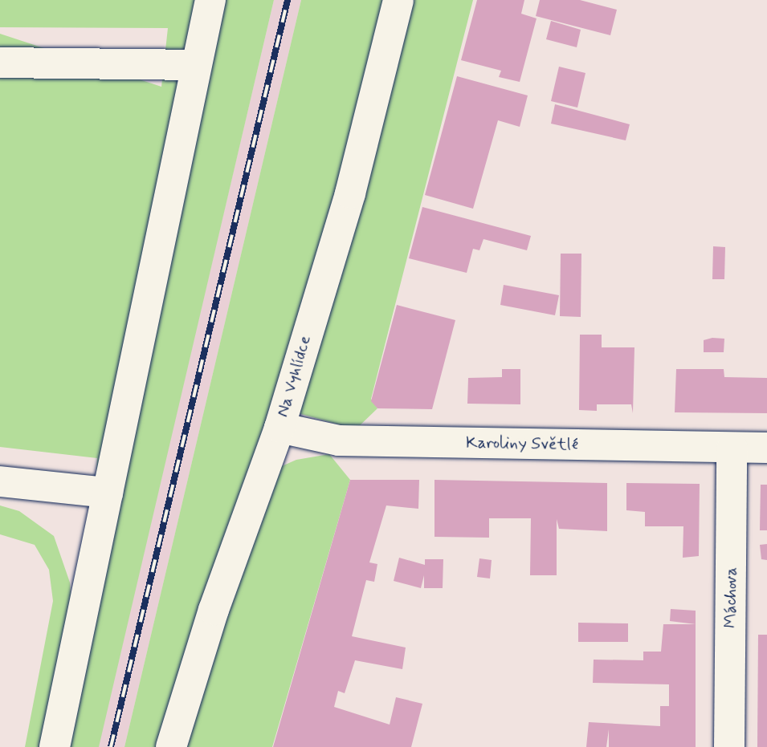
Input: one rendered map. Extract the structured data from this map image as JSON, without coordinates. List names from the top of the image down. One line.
{"streets":{"street":["Na Vyhlídce","Karoliny Světlé","Máchova"]},"crossings":[["Na Vyhlídce","Karoliny Světlé"],["Karoliny Světlé","Máchova"]]}
